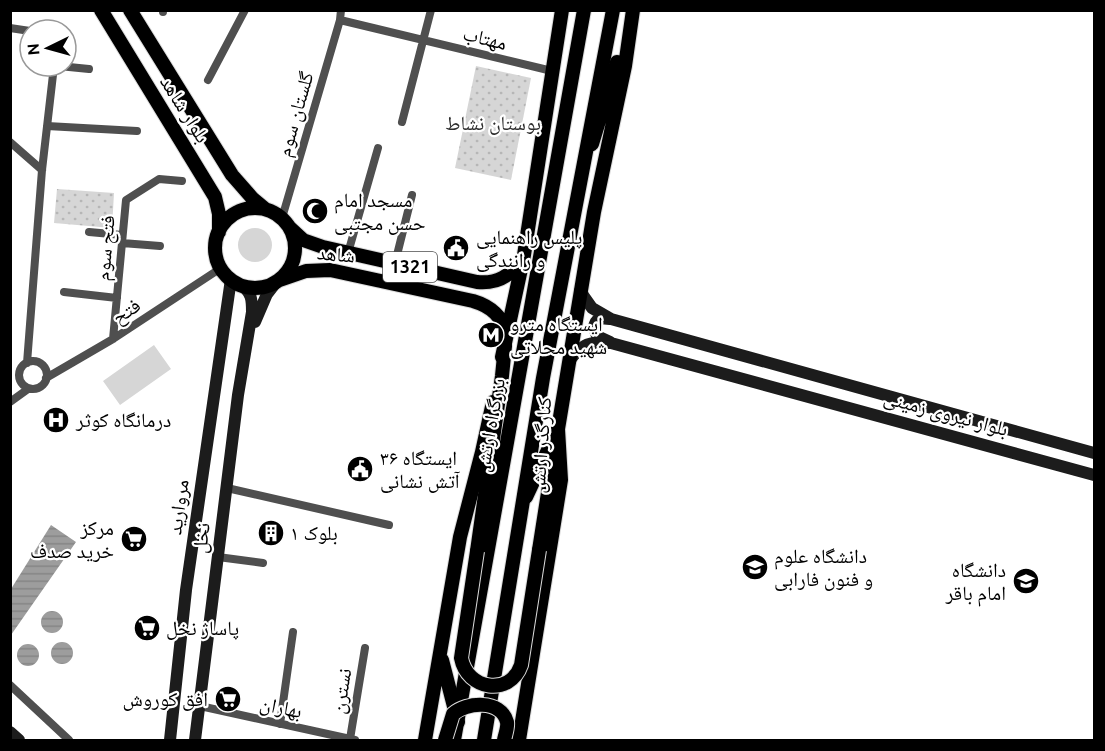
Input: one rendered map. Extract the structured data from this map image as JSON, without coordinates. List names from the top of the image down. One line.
{"streets":{"main road":["بلوار شاهد","شاهد","1321","بلوار نیروی زمینی","بزرگراه ارتش","کنارگذر ارتش","مروارید","نخل"],"street":["مهتاب","گلستان سوم","فتح سوم","فتح","نسترن","بهاران"]},"crossings":[["مهتاب","گلستان سوم"],["بلوار شاهد","گلستان سوم"],["بلوار شاهد","شاهد"],["بلوار شاهد","فتح"],["بلوار شاهد","مروارید"],["گلستان سوم","شاهد"],["گلستان سوم","فتح"],["گلستان سوم","مروارید"],["فتح سوم","فتح"],["شاهد","فتح"],["شاهد","مروارید"],["فتح","مروارید"],["بلوار نیروی زمینی","کنارگذر ارتش"],["نخل","بهاران"],["نسترن","بهاران"]],"parks":["بوستان نشاط"],"places":{"mosque":["مسجد امام حسن مجتبی"],"public building":["پلیس راهنمایی و رانندگی","ایستگاه ۳۶ آتش نشانی"],"metro station":["ایستگاه مترو شهید محلاتی"],"hospital":["درمانگاه کوثر"],"building":["۱ بلوک"],"supermarket":["مرکز خرید صدف","پاساژ نخل","افق کوروش"],"school or university":["دانشگاه علوم و فنون فارابی","دانشگاه امام باقر"]},"north":"left"}
